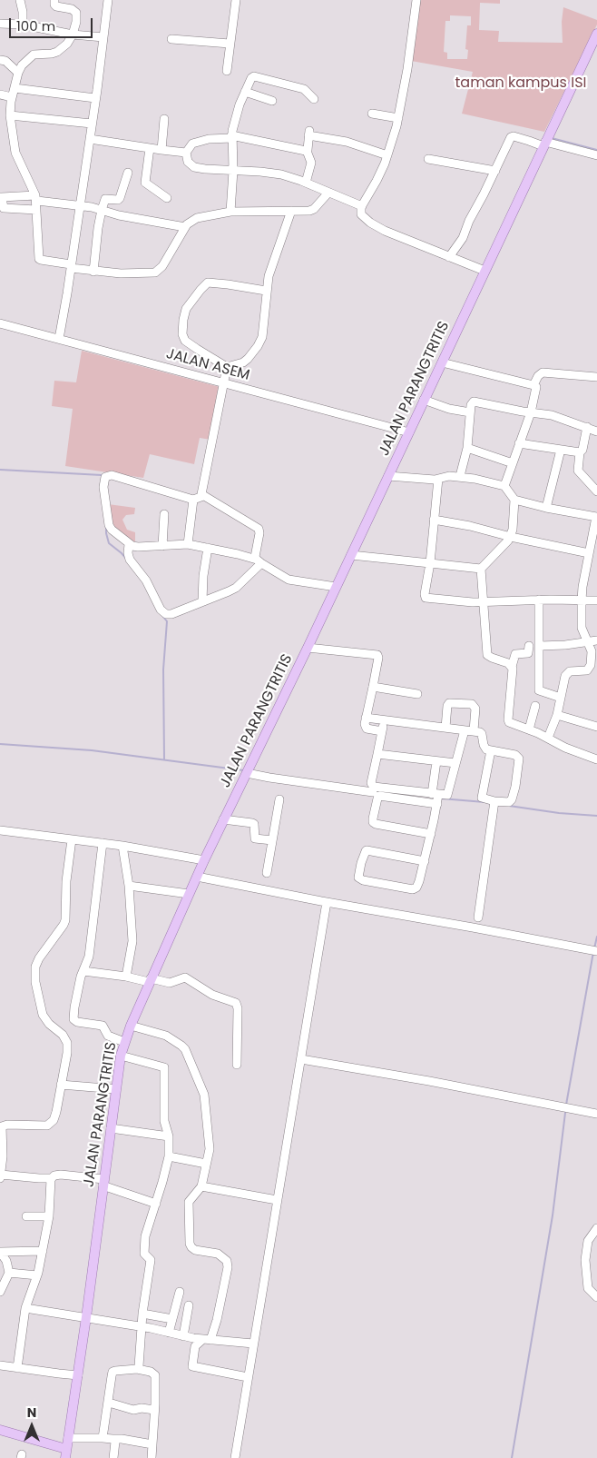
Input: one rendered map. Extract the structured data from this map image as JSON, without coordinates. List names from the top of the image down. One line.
{"streets":{"main road":["JALAN PARANGTRITIS"],"street":["JALAN ASEM"]},"crossings":[["JALAN ASEM","JALAN PARANGTRITIS"]],"parks":["taman kampus ISI"],"scale_bar":"100 m","north":"top"}
